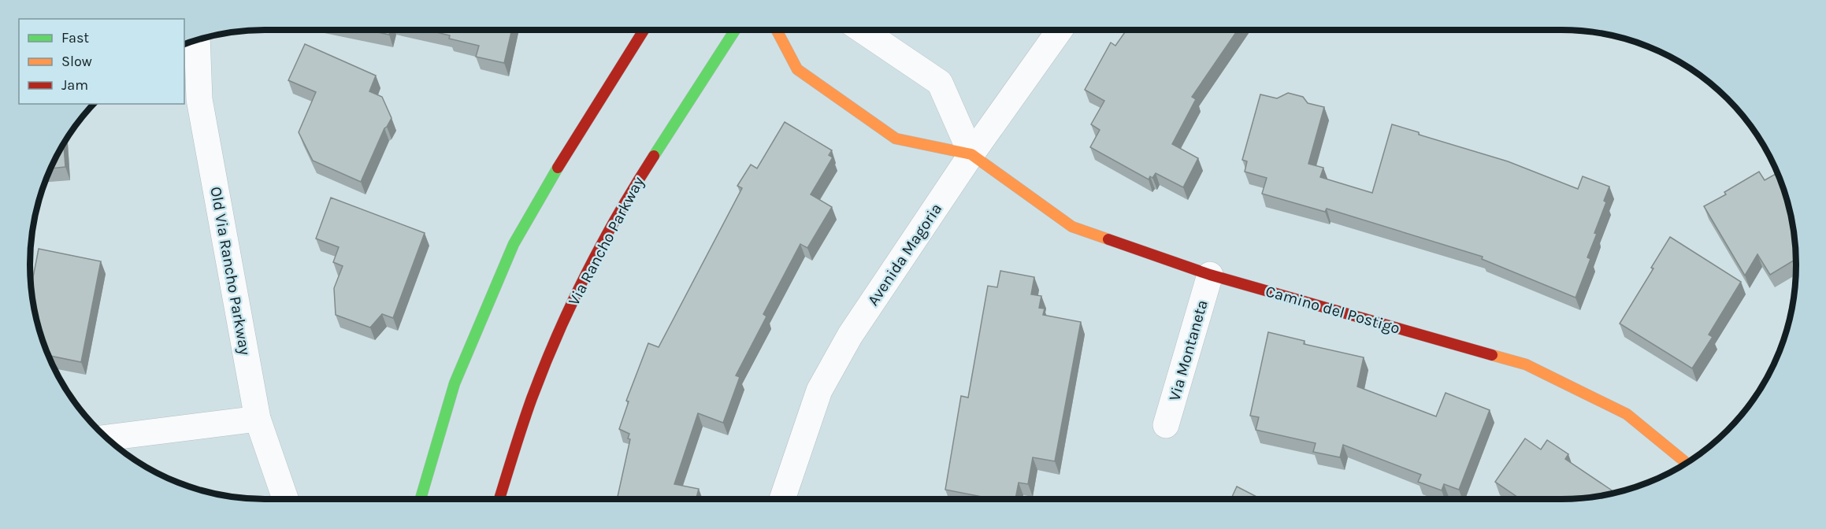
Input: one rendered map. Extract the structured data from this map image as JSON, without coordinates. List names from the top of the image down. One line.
{"streets":{"main road":["Via Rancho Parkway","Camino del Postigo"],"street":["Avenida Magoria","Old Via Rancho Parkway","Via Montaneta"]},"crossings":[["Avenida Magoria","Camino del Postigo"],["Camino del Postigo","Via Montaneta"]],"legend":["Fast","Slow","Jam"]}
